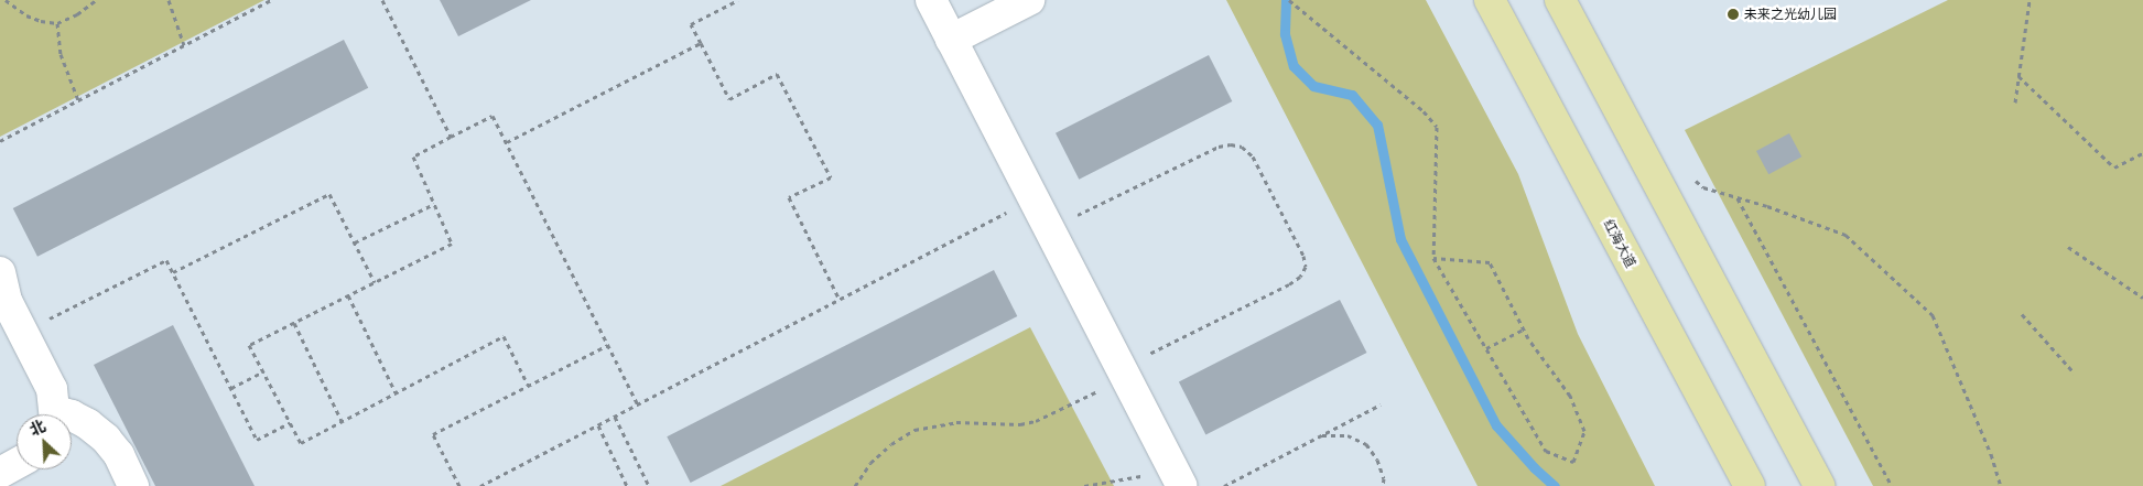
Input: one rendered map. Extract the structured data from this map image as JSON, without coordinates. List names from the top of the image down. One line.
{"streets":{"main road":["红海大道"]},"places":["未来之光幼儿园"],"north":"top left"}
